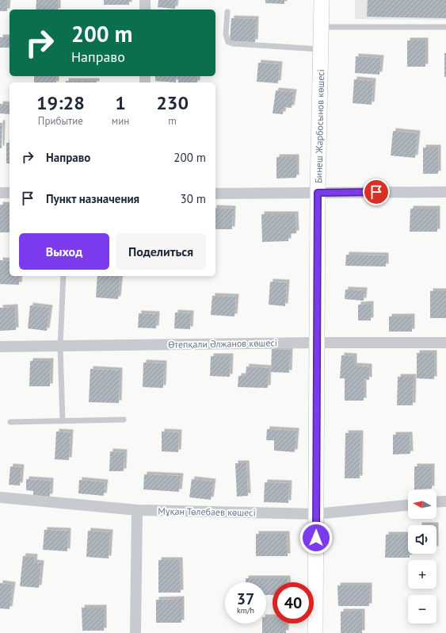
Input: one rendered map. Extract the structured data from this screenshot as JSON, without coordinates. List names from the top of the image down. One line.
{"streets":{"street":["Бинеш Жарбосынов көшесі","Өтепқали Әлжанов көшесі","Мұқан Төлебаев көшесі"]},"crossings":[["Бинеш Жарбосынов көшесі","Өтепқали Әлжанов көшесі"],["Бинеш Жарбосынов көшесі","Мұқан Төлебаев көшесі"]],"north":"left","page":{"turn":["200 m","Направо"],"eta":["19:28","Прибытие","1","мин","230","m"],"list":[{"name":"Направо","value":"200 m"},{"name":"Пункт назначения","value":"30 m"}],"buttons":["Выход","Поделиться"],"map_buttons":["+","−"],"speed":"37 km/h","limit":"40"}}
